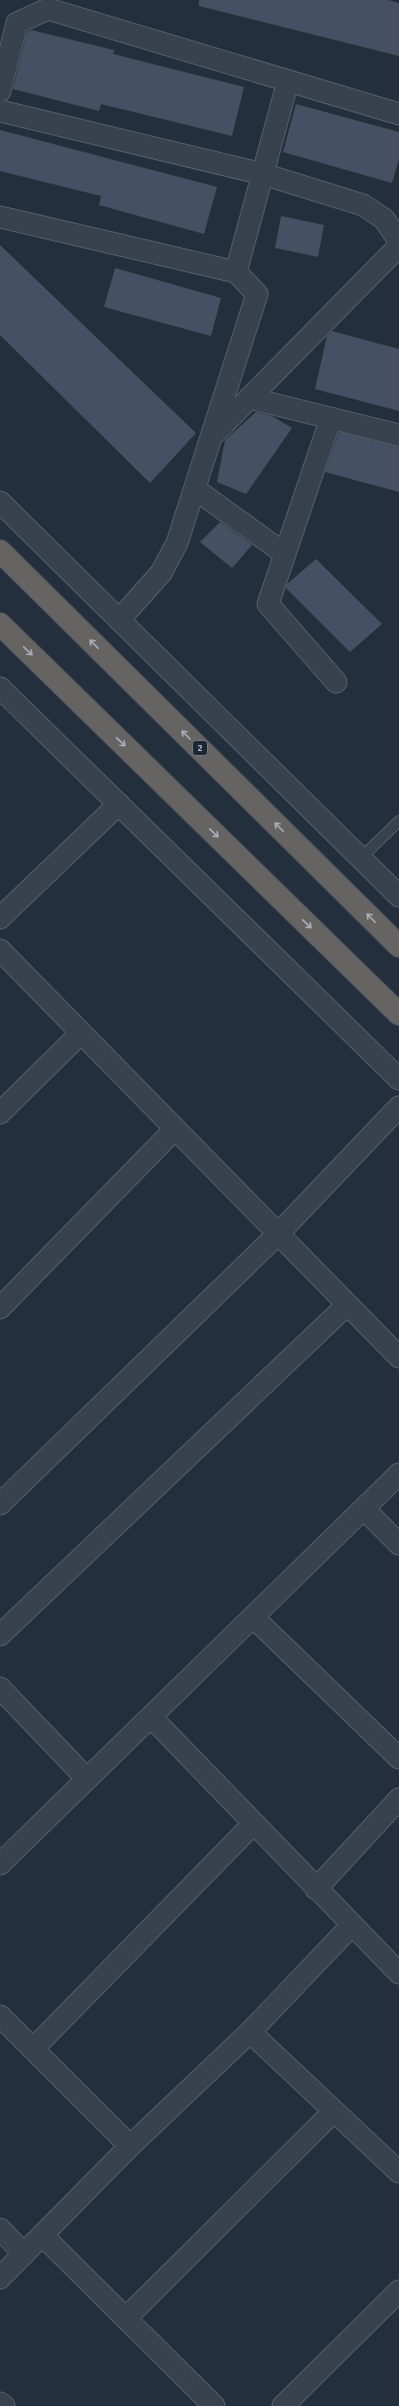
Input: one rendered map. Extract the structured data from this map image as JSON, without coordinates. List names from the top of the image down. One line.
{"streets":{"highway":["2"]}}
